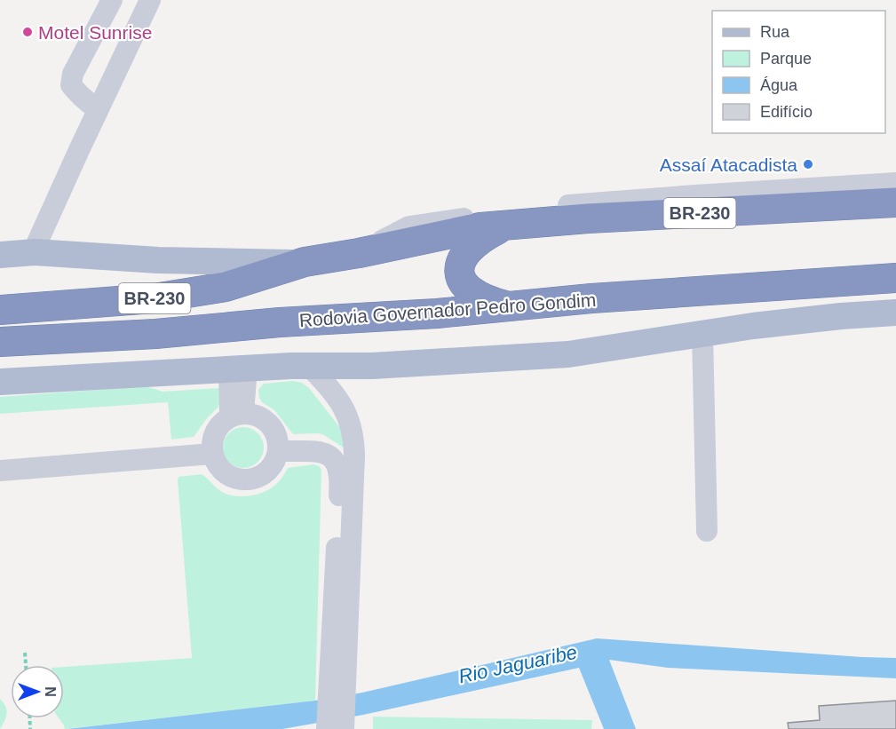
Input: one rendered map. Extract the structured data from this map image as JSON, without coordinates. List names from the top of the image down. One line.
{"streets":{"highway":["BR-230","Rodovia Governador Pedro Gondim"]},"water":["Rio Jaguaribe"],"places":["Motel Sunrise","Assaí Atacadista"],"legend":["Rua","Parque","Água","Edifício"],"north":"right"}
